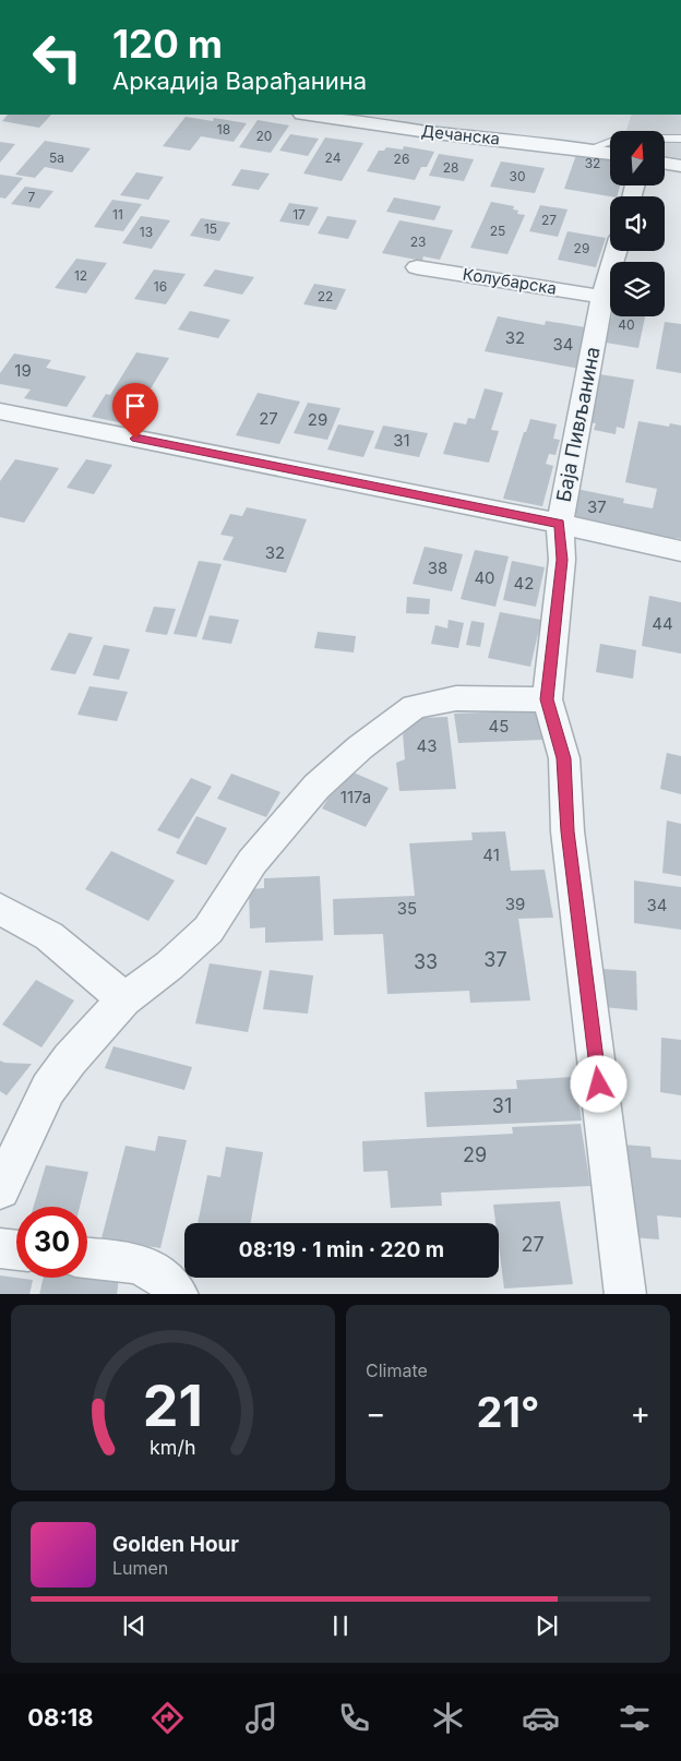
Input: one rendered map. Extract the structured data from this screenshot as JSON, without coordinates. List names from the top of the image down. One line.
{"streets":{"street":["Дечанска","Колубарска","Баја Пивљанина"]},"crossings":[["Колубарска","Баја Пивљанина"]],"house_numbers":["18","20","5a","24","26","32","28","30","7","11","17","27","15","25","13","23","29","12","16","22","40","32","34","19","27","29","31","37","32","38","40","42","44","45","43","117a","41","39","34","35","37","33","31","29","27"],"north":"top","page":{"turn":["120 m","Аркадија Варађанина"],"limit":"30","trip":"08:19 · 1 min · 220 m","tile":"Climate","heat":["−","21°","+"],"song":["Golden Hour","Lumen"],"tabs":"08:18","gauge":["21","km/h"]}}
